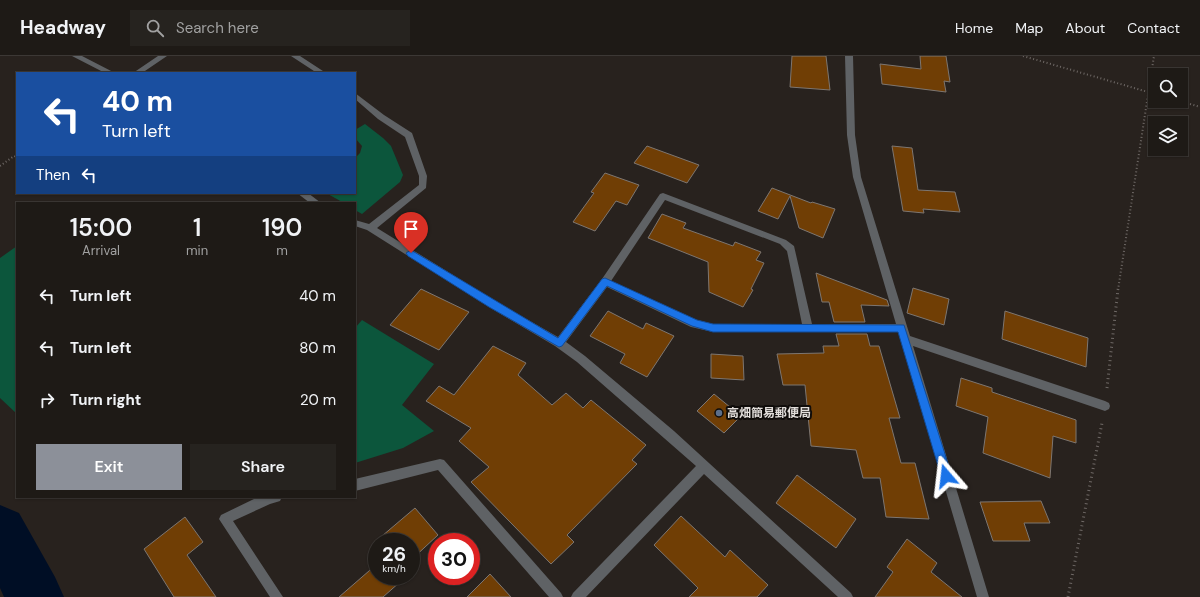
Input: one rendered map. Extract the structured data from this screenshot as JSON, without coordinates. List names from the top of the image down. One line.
{"places":["高畑簡易郵便局"],"page":{"header":"Headway","search":"Search here","nav":["Home","Map","About","Contact"],"turn":["40 m","Turn left"],"then":"Then","eta":["15:00","Arrival","1","min","190","m"],"list":[{"name":"Turn left","value":"40 m"},{"name":"Turn left","value":"80 m"},{"name":"Turn right","value":"20 m"}],"buttons":["Exit","Share"],"speed":"26 km/h","limit":"30"}}
